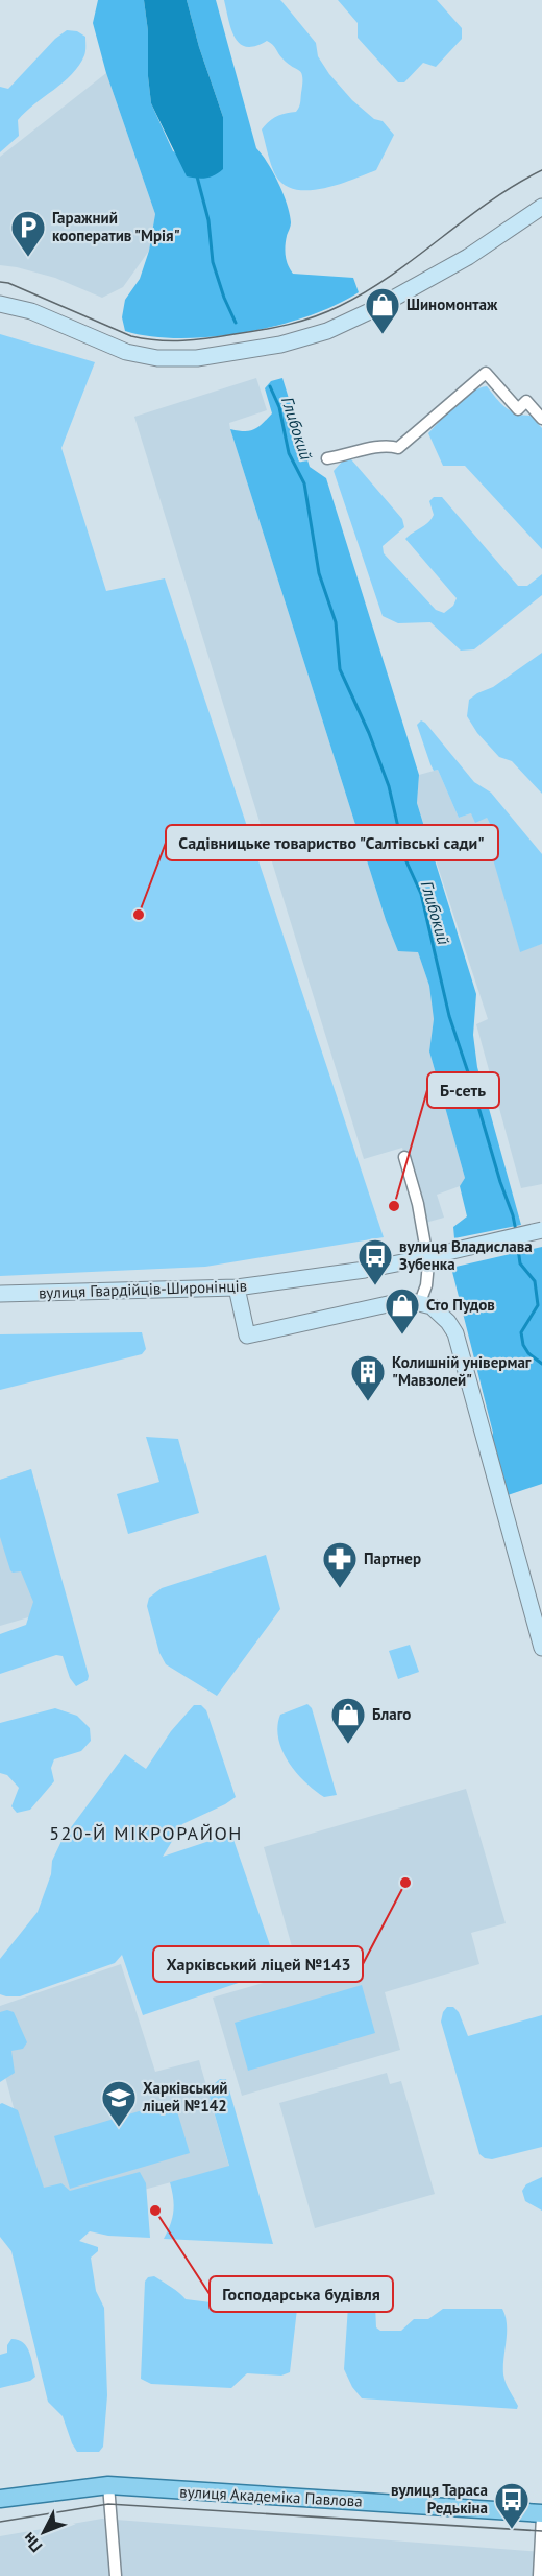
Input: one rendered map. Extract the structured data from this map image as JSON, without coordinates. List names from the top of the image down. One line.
{"streets":{"main road":["вулиця Гвардійців-Широнінців","вулиця Академіка Павлова"]},"districts":["520-Й МІКРОРАЙОН"],"water":["Глибокий"],"places":{"parking":["Гаражний кооператив \"Мрія\""],"shop":["Шиномонтаж","Сто Пудов","Благо"],"other":["Садівницьке товариство \"Салтівські сади\"","Б-сеть","Харківський ліцей №143","Господарська будівля"],"bus stop":["вулиця Владислава Зубенка","вулиця Тараса Редькіна"],"building":["Колишній універмаг \"Мавзолей\""],"pharmacy":["Партнер"],"school or university":["Харківський ліцей №142"]},"north":"bottom left"}
